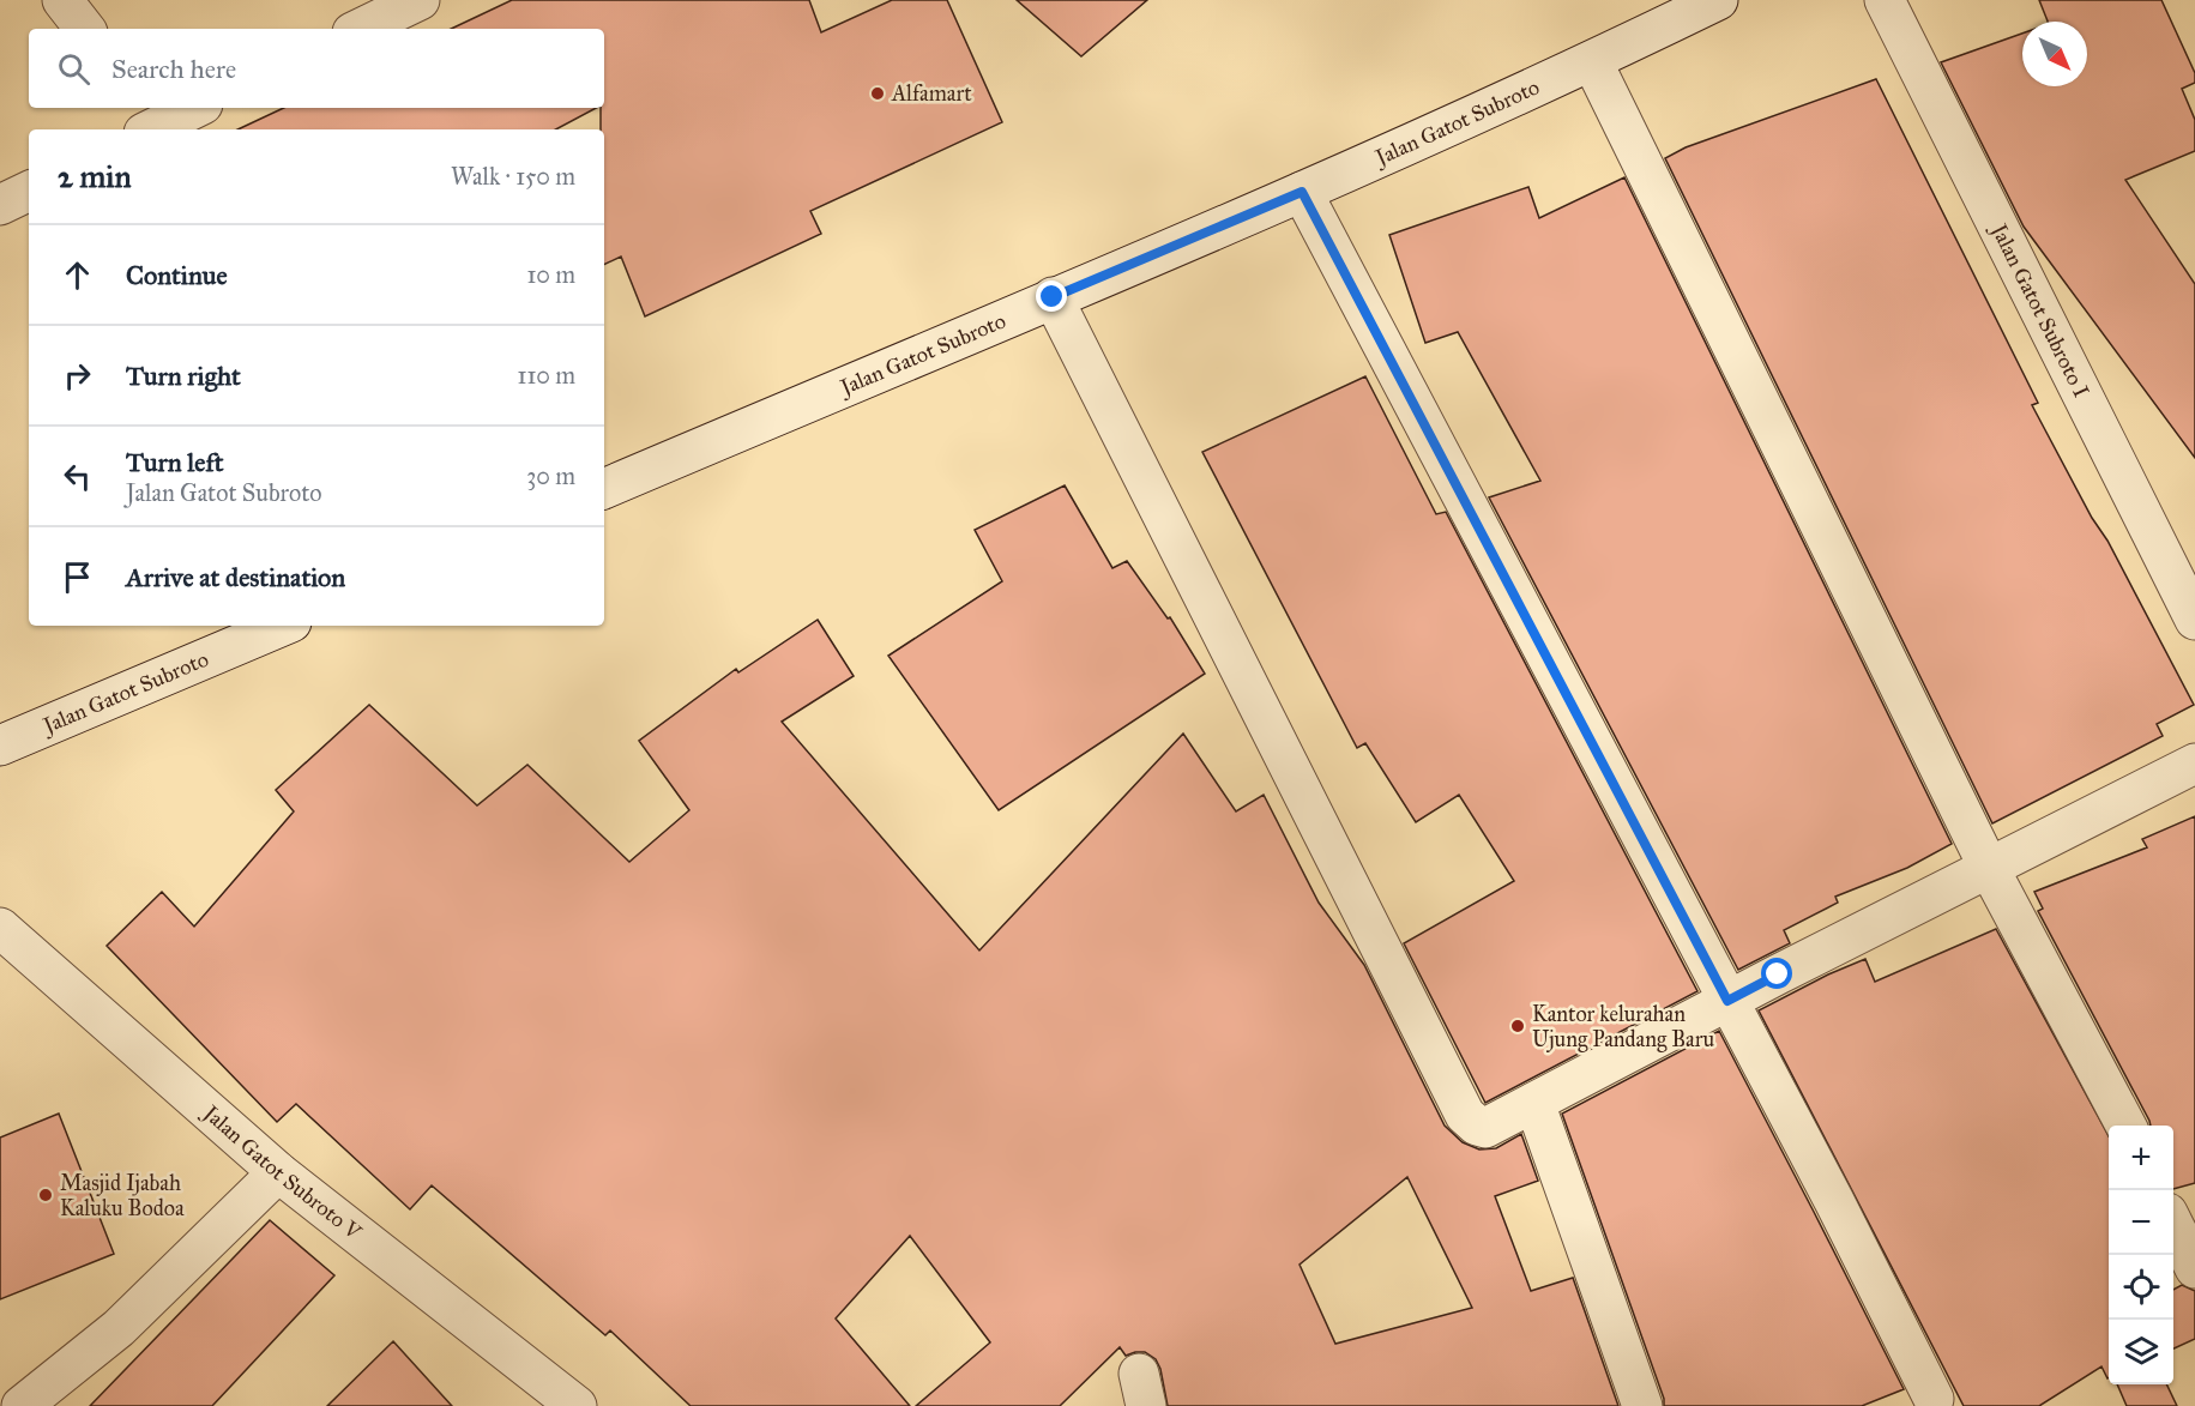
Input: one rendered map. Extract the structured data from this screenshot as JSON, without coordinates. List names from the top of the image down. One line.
{"streets":{"street":["Jalan Gatot Subroto","Jalan Gatot Subroto I","Jalan Gatot Subroto V"]},"places":["Alfamart","Kantor kelurahan Ujung Pandang Baru","Masjid Ijabah Kaluku Bodoa"],"north":"bottom right","page":{"search":"Search here","heading":["2 min","Walk · 150 m"],"list":[["Continue","10 m"],["Turn right","110 m"],["Turn left","Jalan Gatot Subroto","30 m"],"Arrive at destination"],"map_buttons":["+","−"]}}
